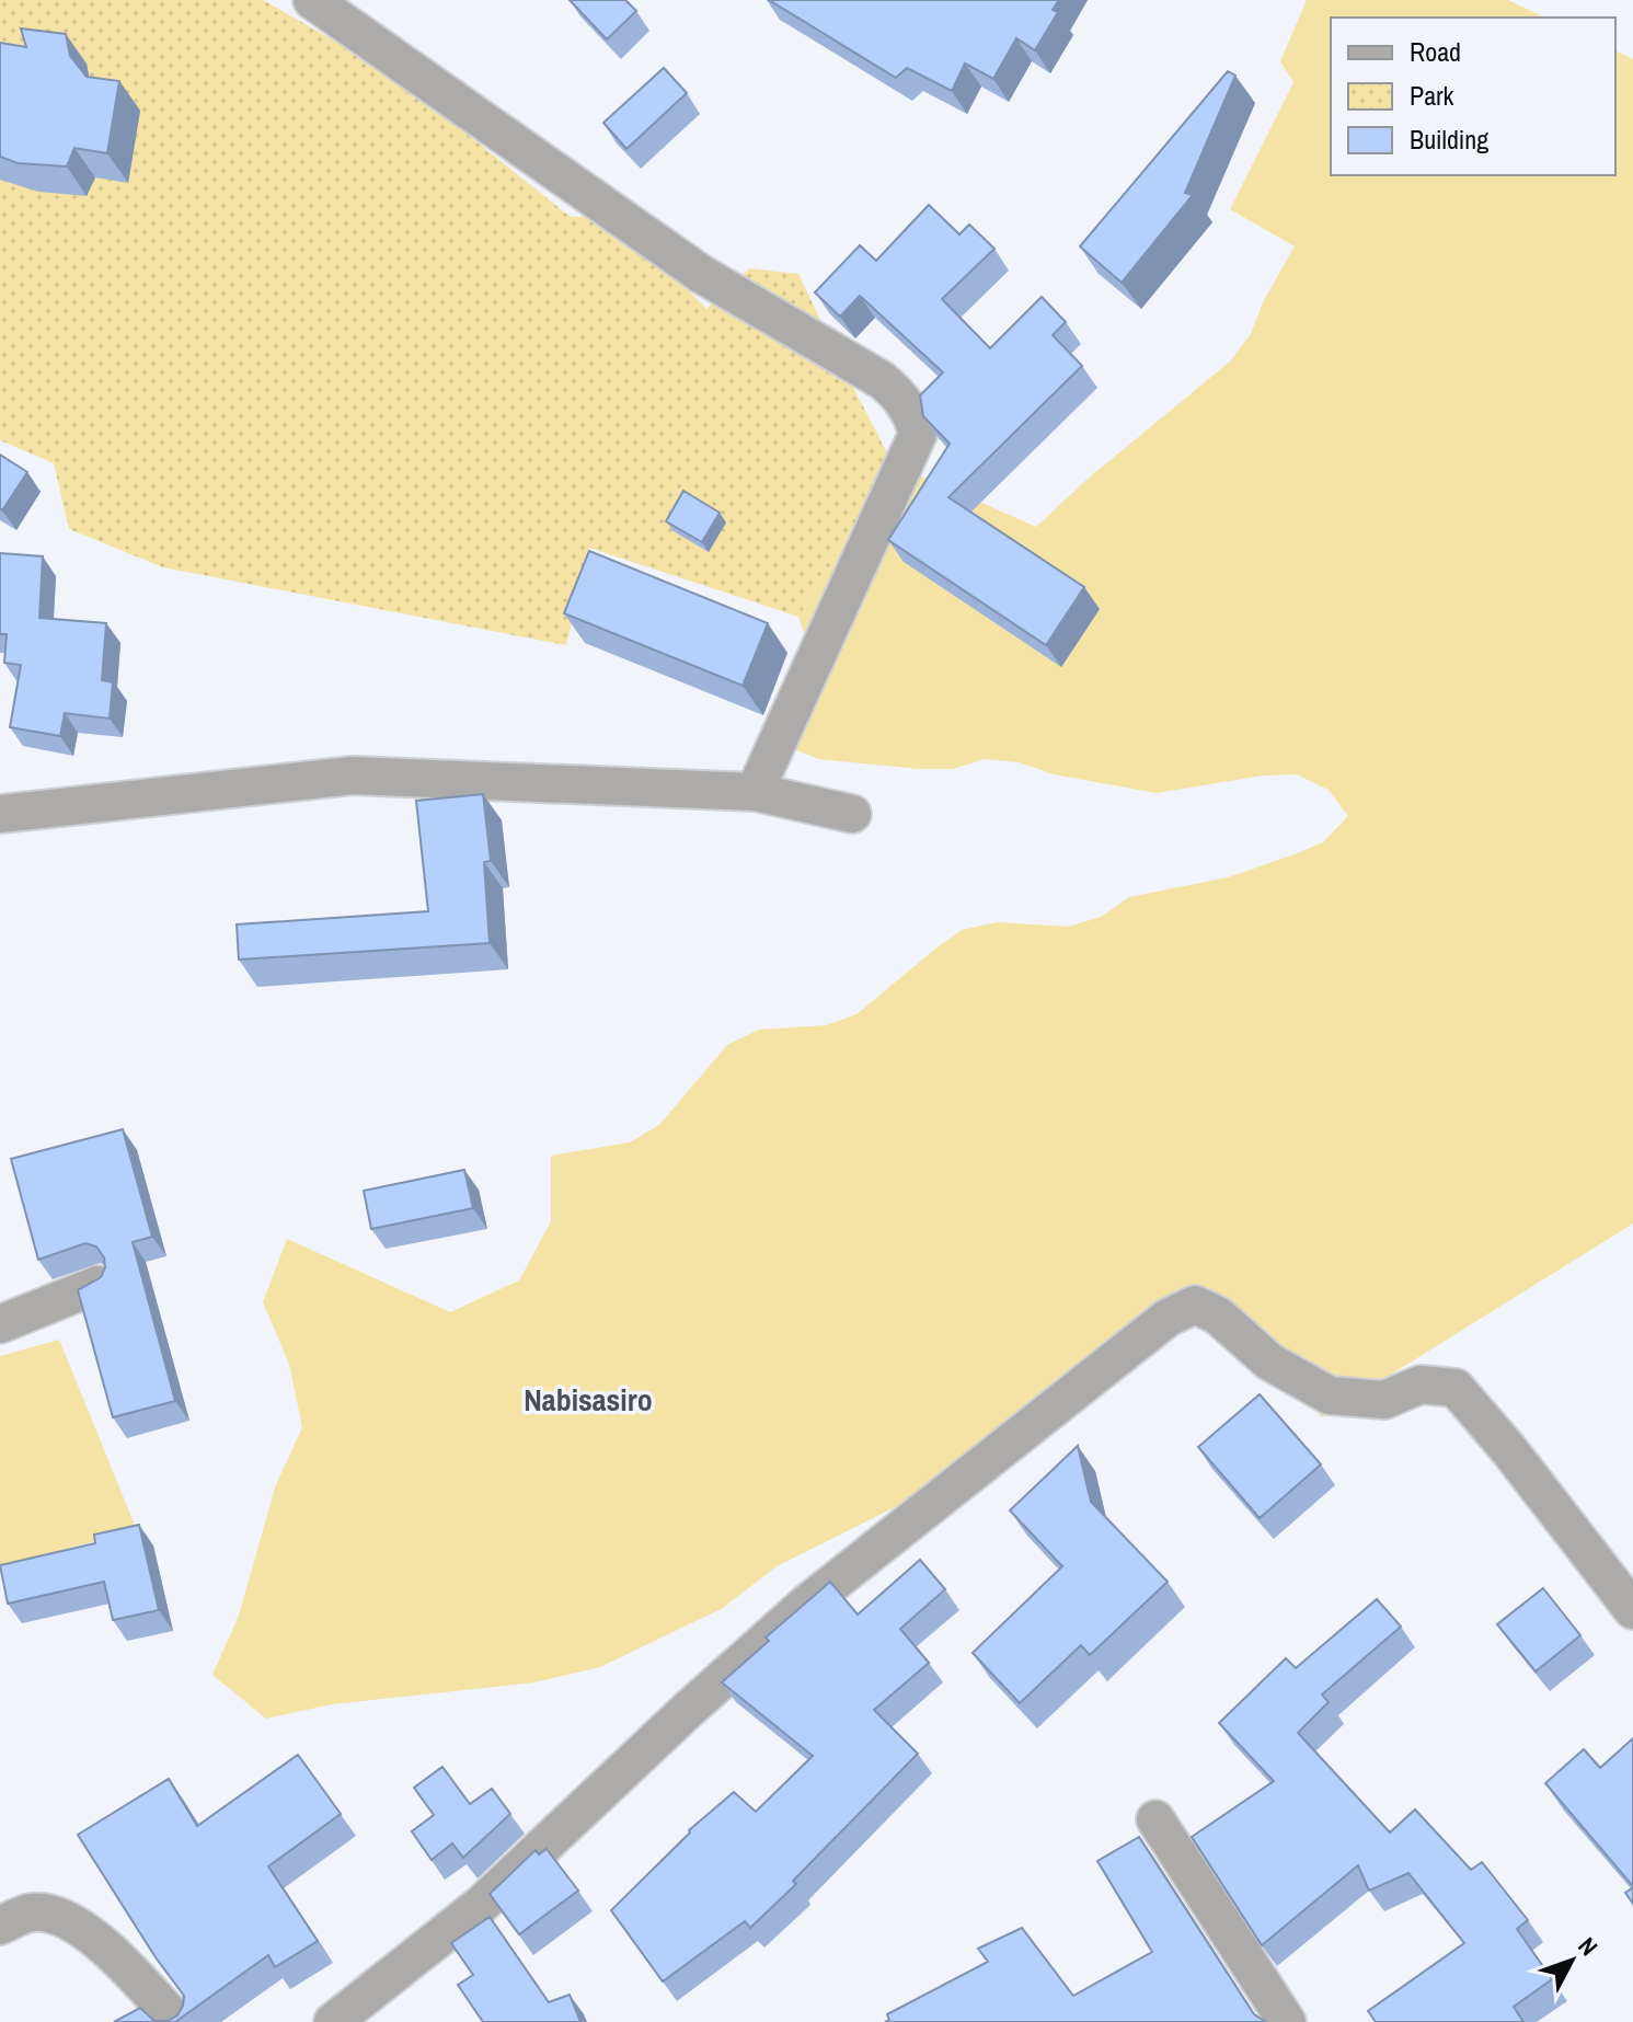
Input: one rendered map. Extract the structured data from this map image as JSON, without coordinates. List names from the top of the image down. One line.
{"districts":["Nabisasiro"],"legend":["Road","Park","Building"],"north":"top right"}
